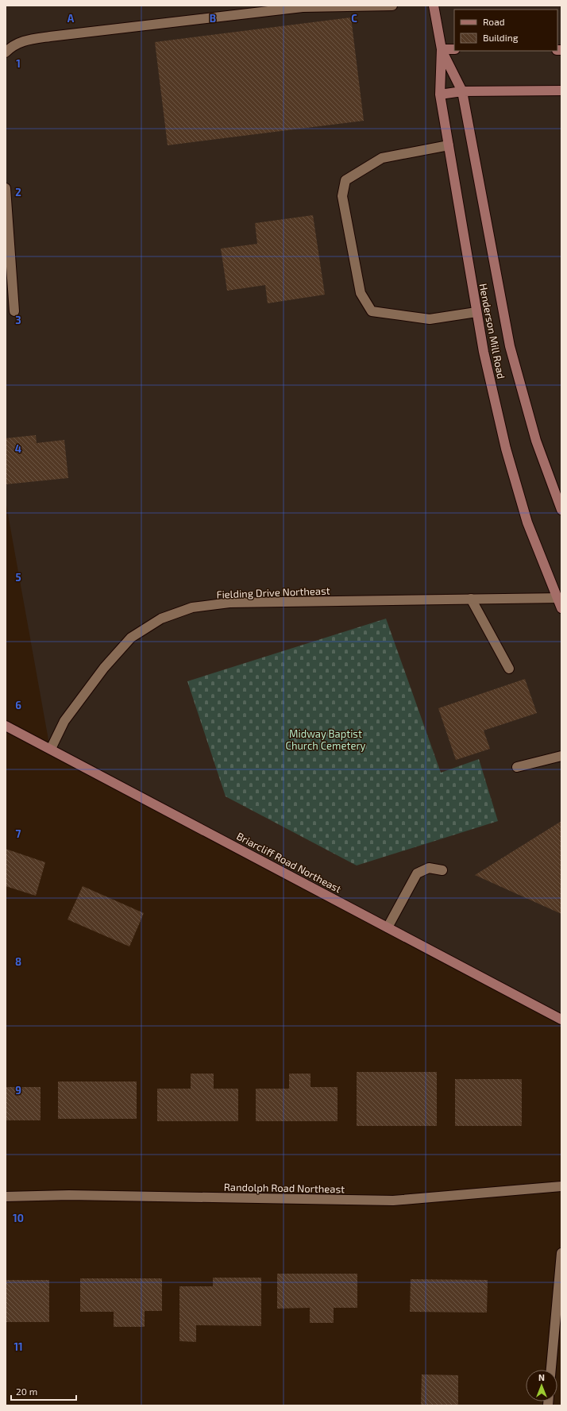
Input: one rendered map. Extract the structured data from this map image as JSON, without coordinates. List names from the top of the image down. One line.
{"streets":{"street":["Henderson Mill Road","Fielding Drive Northeast","Briarcliff Road Northeast","Randolph Road Northeast"]},"crossings":[["Henderson Mill Road","Fielding Drive Northeast"],["Fielding Drive Northeast","Briarcliff Road Northeast"]],"parks":["Midway Baptist Church Cemetery"],"legend":["Road","Building"],"scale_bar":"20 m","north":"top","grid":{"columns":["A","B","C"],"rows":["1","2","3","4","5","6","7","8","9","10","11"]}}
